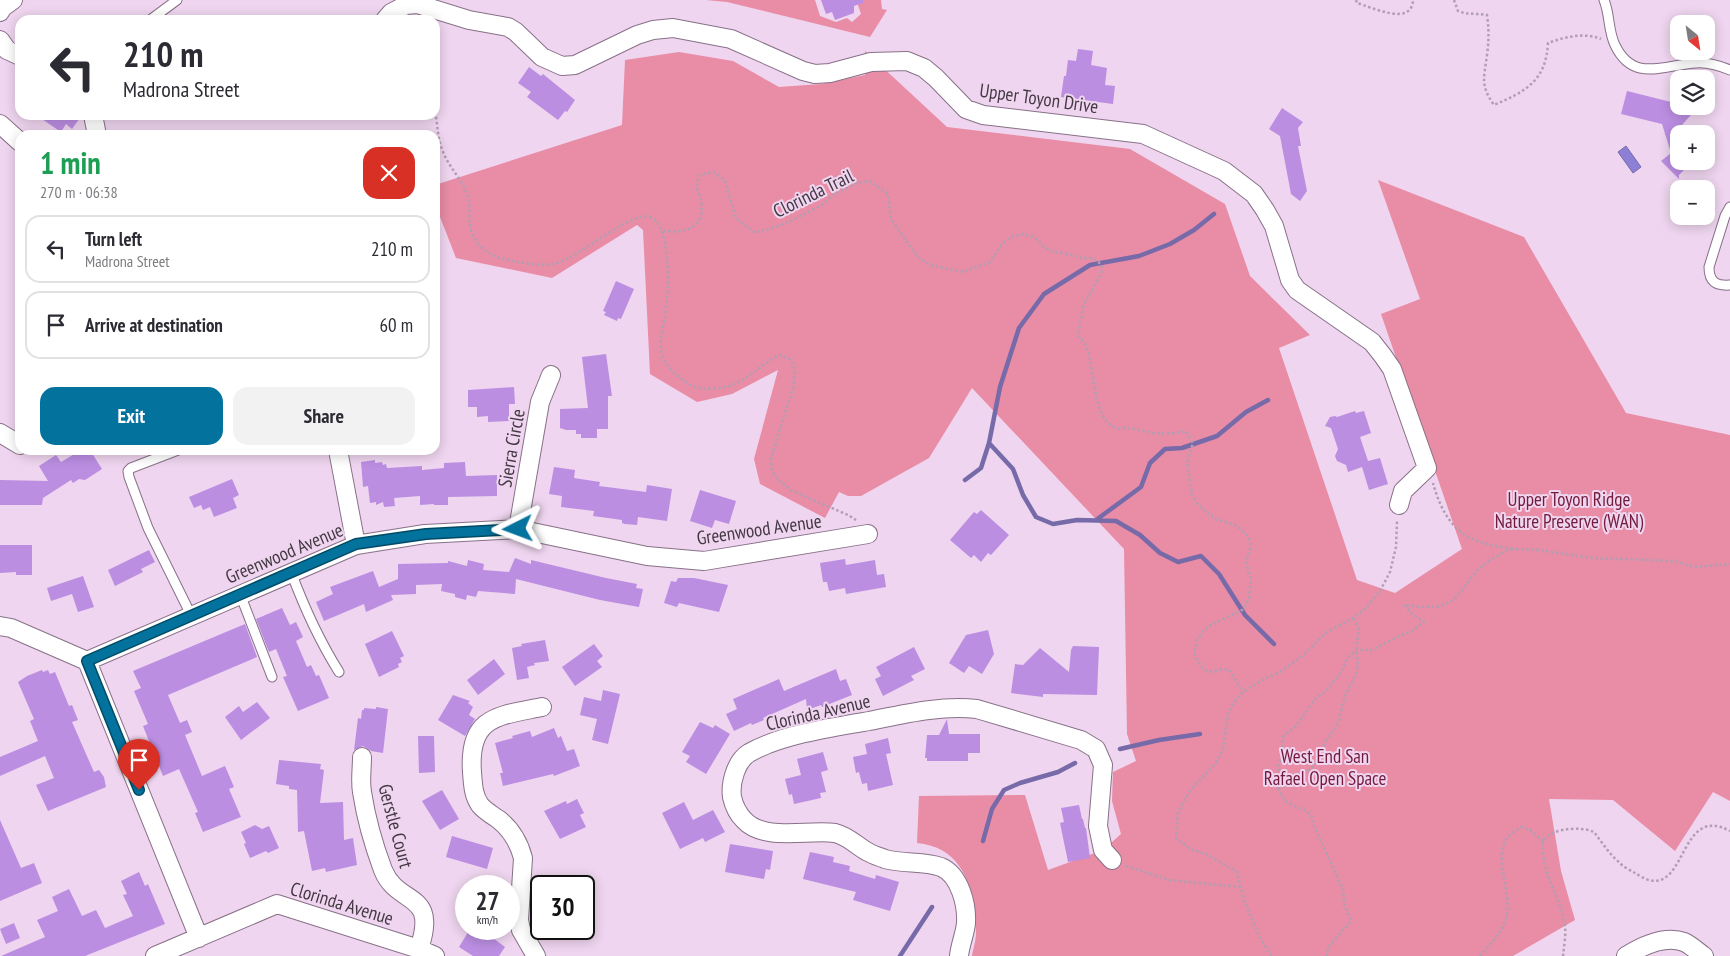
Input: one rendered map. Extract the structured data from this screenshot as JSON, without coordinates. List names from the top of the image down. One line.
{"streets":{"street":["Upper Toyon Drive","Sierra Circle","Greenwood Avenue","Clorinda Avenue","Gerstle Court"],"path":["Clorinda Trail"]},"crossings":[["Sierra Circle","Greenwood Avenue"],["Clorinda Avenue","Gerstle Court"]],"parks":["Upper Toyon Ridge Nature Preserve (WAN)","West End San Rafael Open Space"],"north":"bottom right","page":{"map_buttons":["+","−"],"turn":["210 m","Madrona Street"],"heading":["1 min","270 m · 06:38"],"list":[{"name":"Turn left","note":"Madrona Street","value":"210 m"},{"name":"Arrive at destination","value":"60 m"}],"buttons":["Exit","Share"],"speed":"27 km/h","limit":"30"}}
